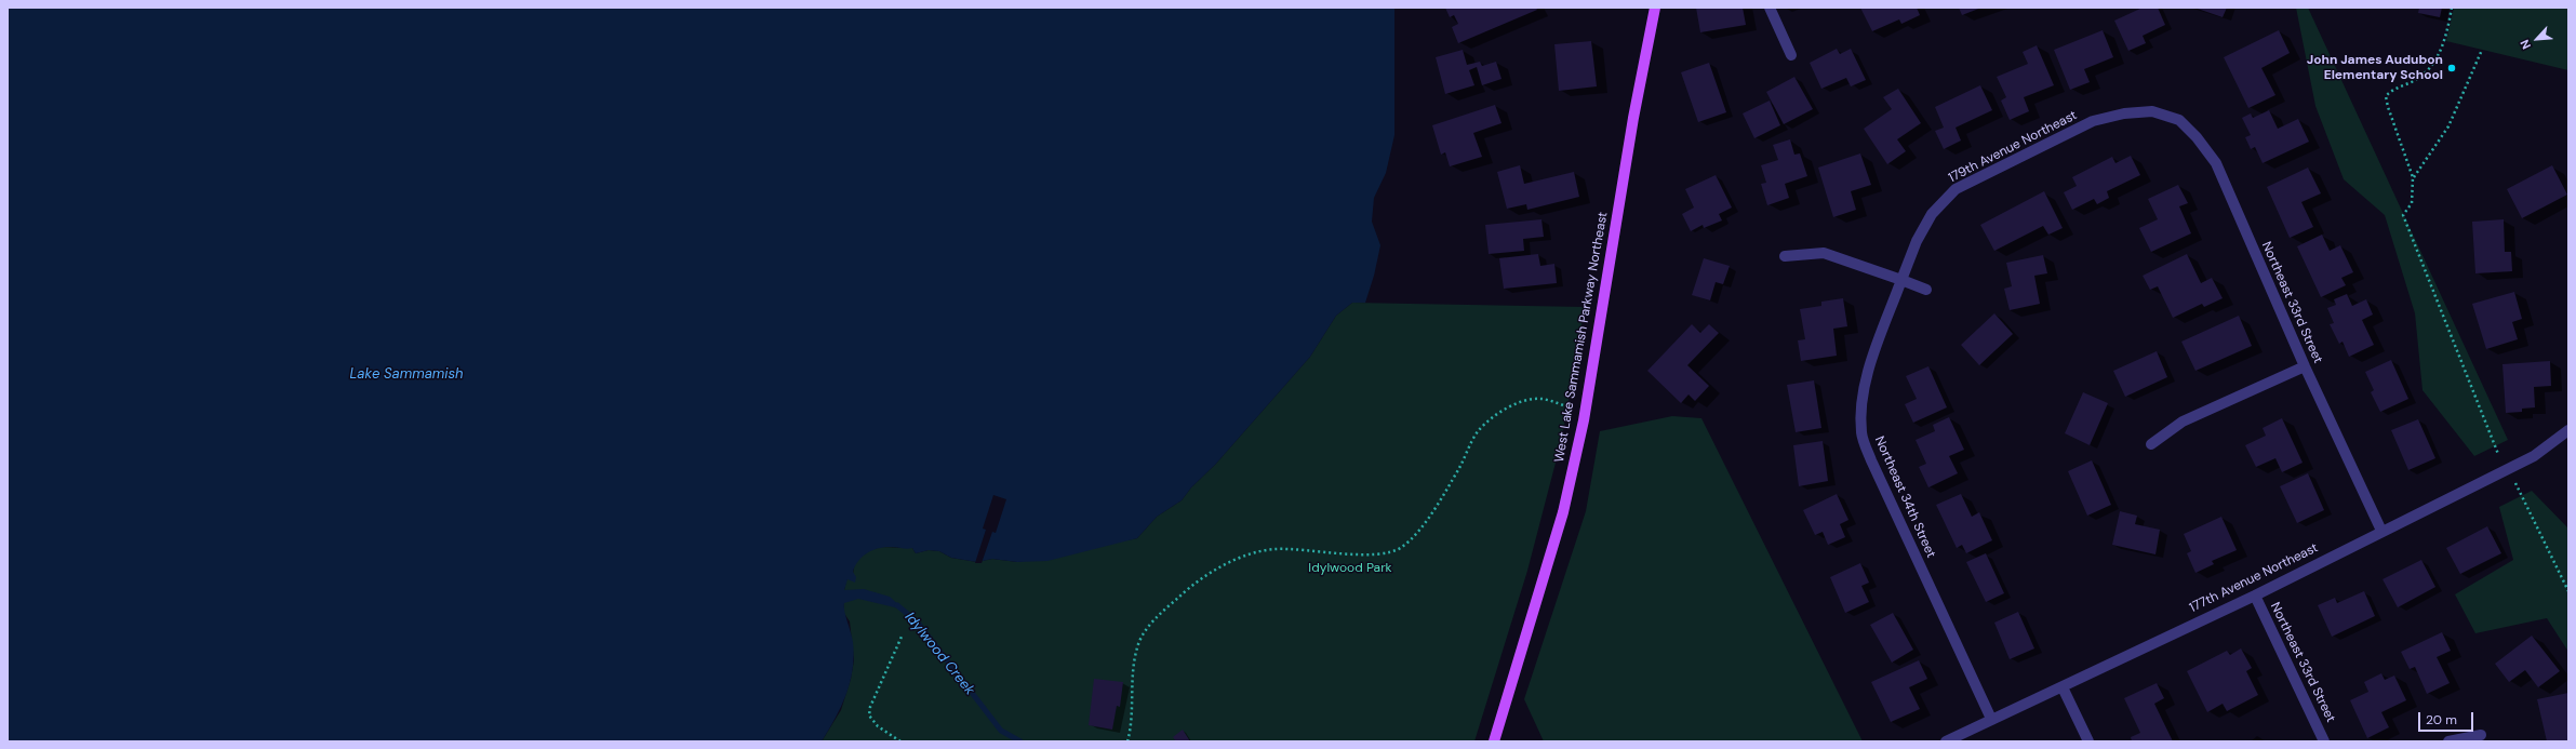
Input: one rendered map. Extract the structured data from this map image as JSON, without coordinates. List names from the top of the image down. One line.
{"streets":{"main road":["West Lake Sammamish Parkway Northeast"],"street":["179th Avenue Northeast","Northeast 33rd Street","Northeast 34th Street","177th Avenue Northeast"]},"crossings":[["179th Avenue Northeast","Northeast 33rd Street"],["179th Avenue Northeast","Northeast 34th Street"],["Northeast 33rd Street","177th Avenue Northeast"],["Northeast 34th Street","177th Avenue Northeast"]],"water":["Lake Sammamish","Idylwood Creek"],"parks":["Idylwood Park"],"places":["John James Audubon Elementary School"],"scale_bar":"20 m","north":"bottom left"}
